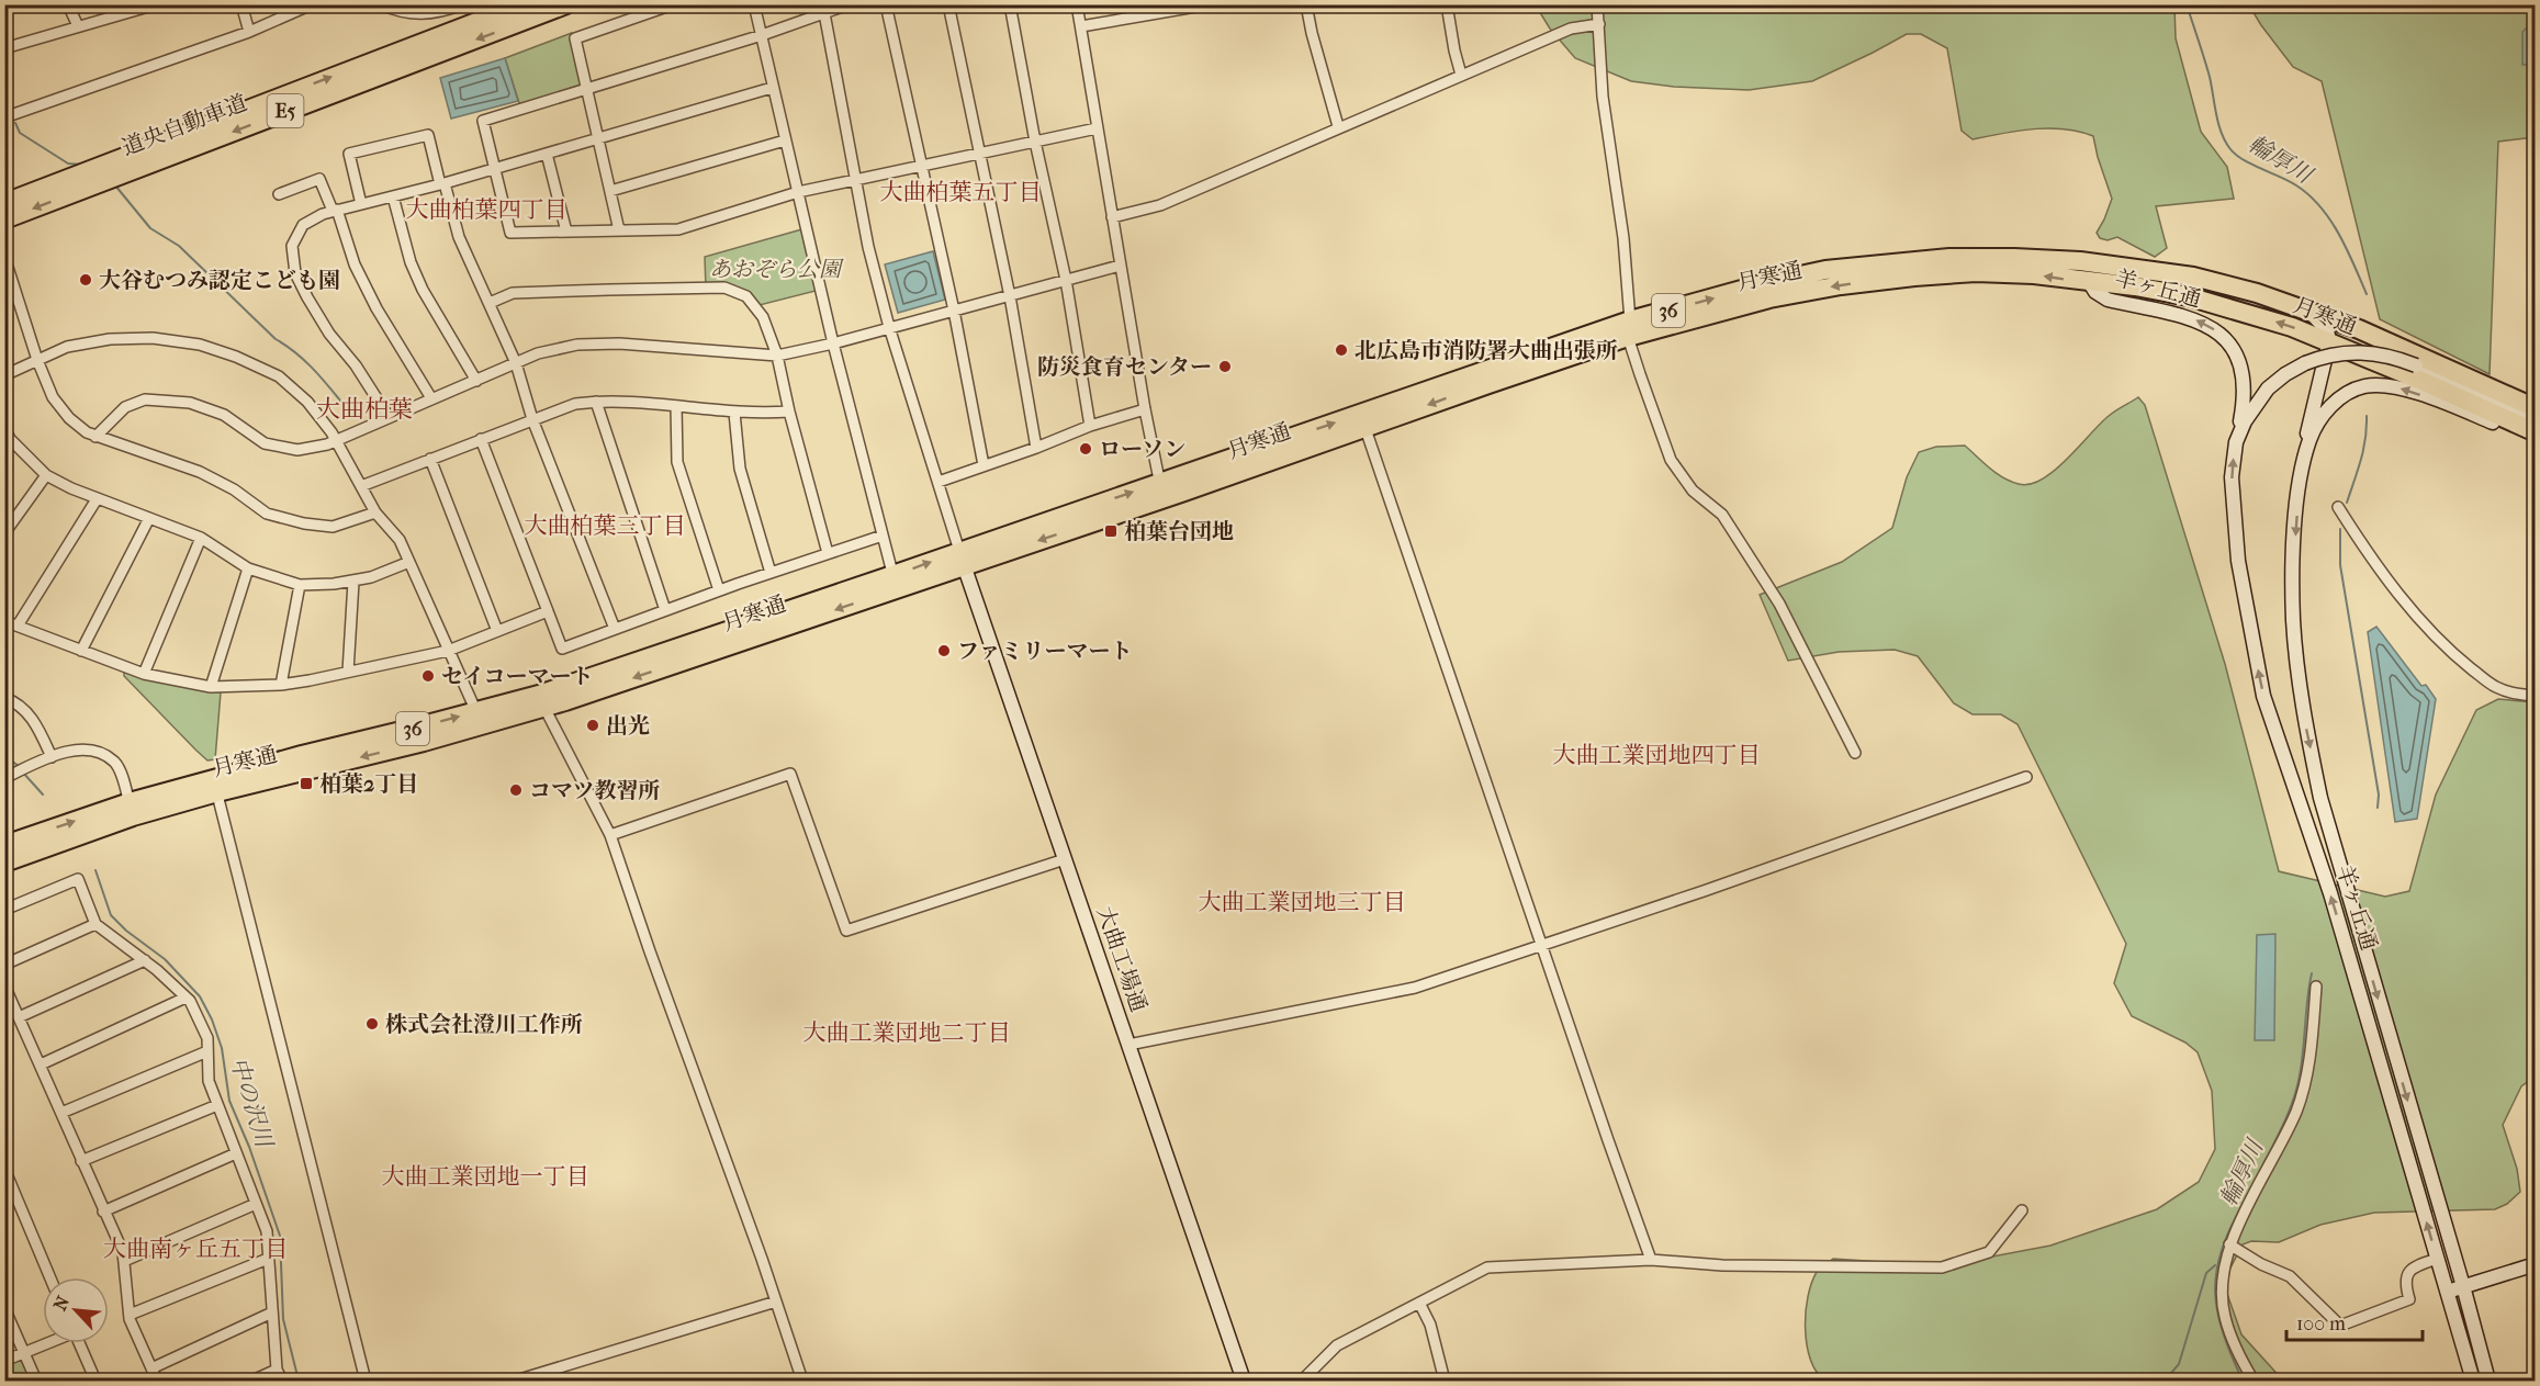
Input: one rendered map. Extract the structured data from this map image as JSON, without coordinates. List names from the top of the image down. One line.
{"streets":{"highway":["E5","道央自動車道","月寒通","36"],"main road":["羊ヶ丘通","大曲工場通"]},"crossings":[["月寒通","羊ヶ丘通"],["月寒通","大曲工場通"]],"districts":["大曲柏葉五丁目","大曲柏葉四丁目","大曲柏葉","大曲柏葉三丁目","大曲工業団地四丁目","大曲工業団地三丁目","大曲工業団地二丁目","大曲工業団地一丁目","大曲南ヶ丘五丁目"],"water":["輪厚川","中の沢川"],"parks":["あおぞら公園"],"places":{"other":["大谷むつみ認定こども園","北広島市消防署大曲出張所","防災食育センター","ローソン","ファミリーマート","セイコーマート","出光","コマツ教習所","株式会社澄川工作所"],"transit":["柏葉台団地","柏葉2丁目"]},"scale_bar":"100 m","north":"top left"}
